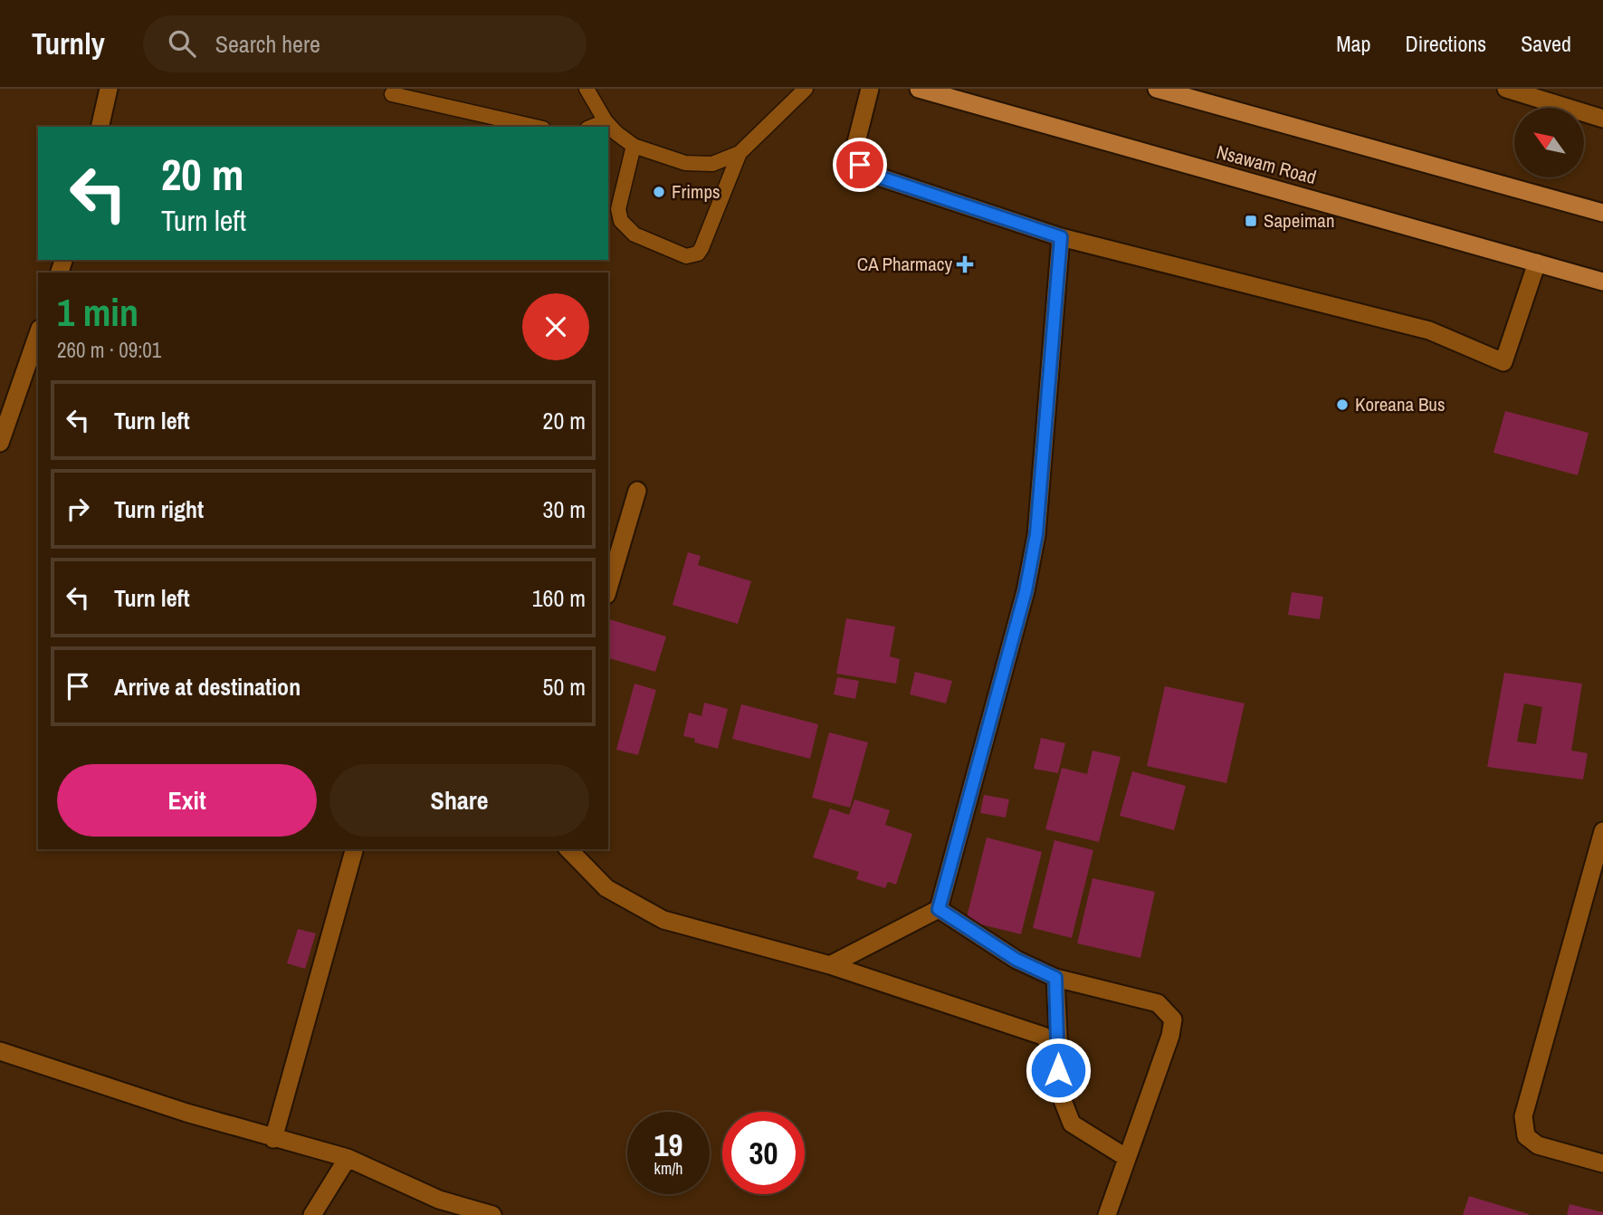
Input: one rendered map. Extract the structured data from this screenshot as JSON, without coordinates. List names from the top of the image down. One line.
{"streets":{"highway":["Nsawam Road"]},"places":{"other":["Frimps","Koreana Bus"],"transit":["Sapeiman"],"health":["CA Pharmacy"]},"north":"top left","page":{"header":"Turnly","search":"Search here","nav":["Map","Directions","Saved"],"turn":["20 m","Turn left"],"heading":["1 min","260 m · 09:01"],"list":[{"name":"Turn left","value":"20 m"},{"name":"Turn right","value":"30 m"},{"name":"Turn left","value":"160 m"},{"name":"Arrive at destination","value":"50 m"}],"buttons":["Exit","Share"],"speed":"19 km/h","limit":"30"}}
